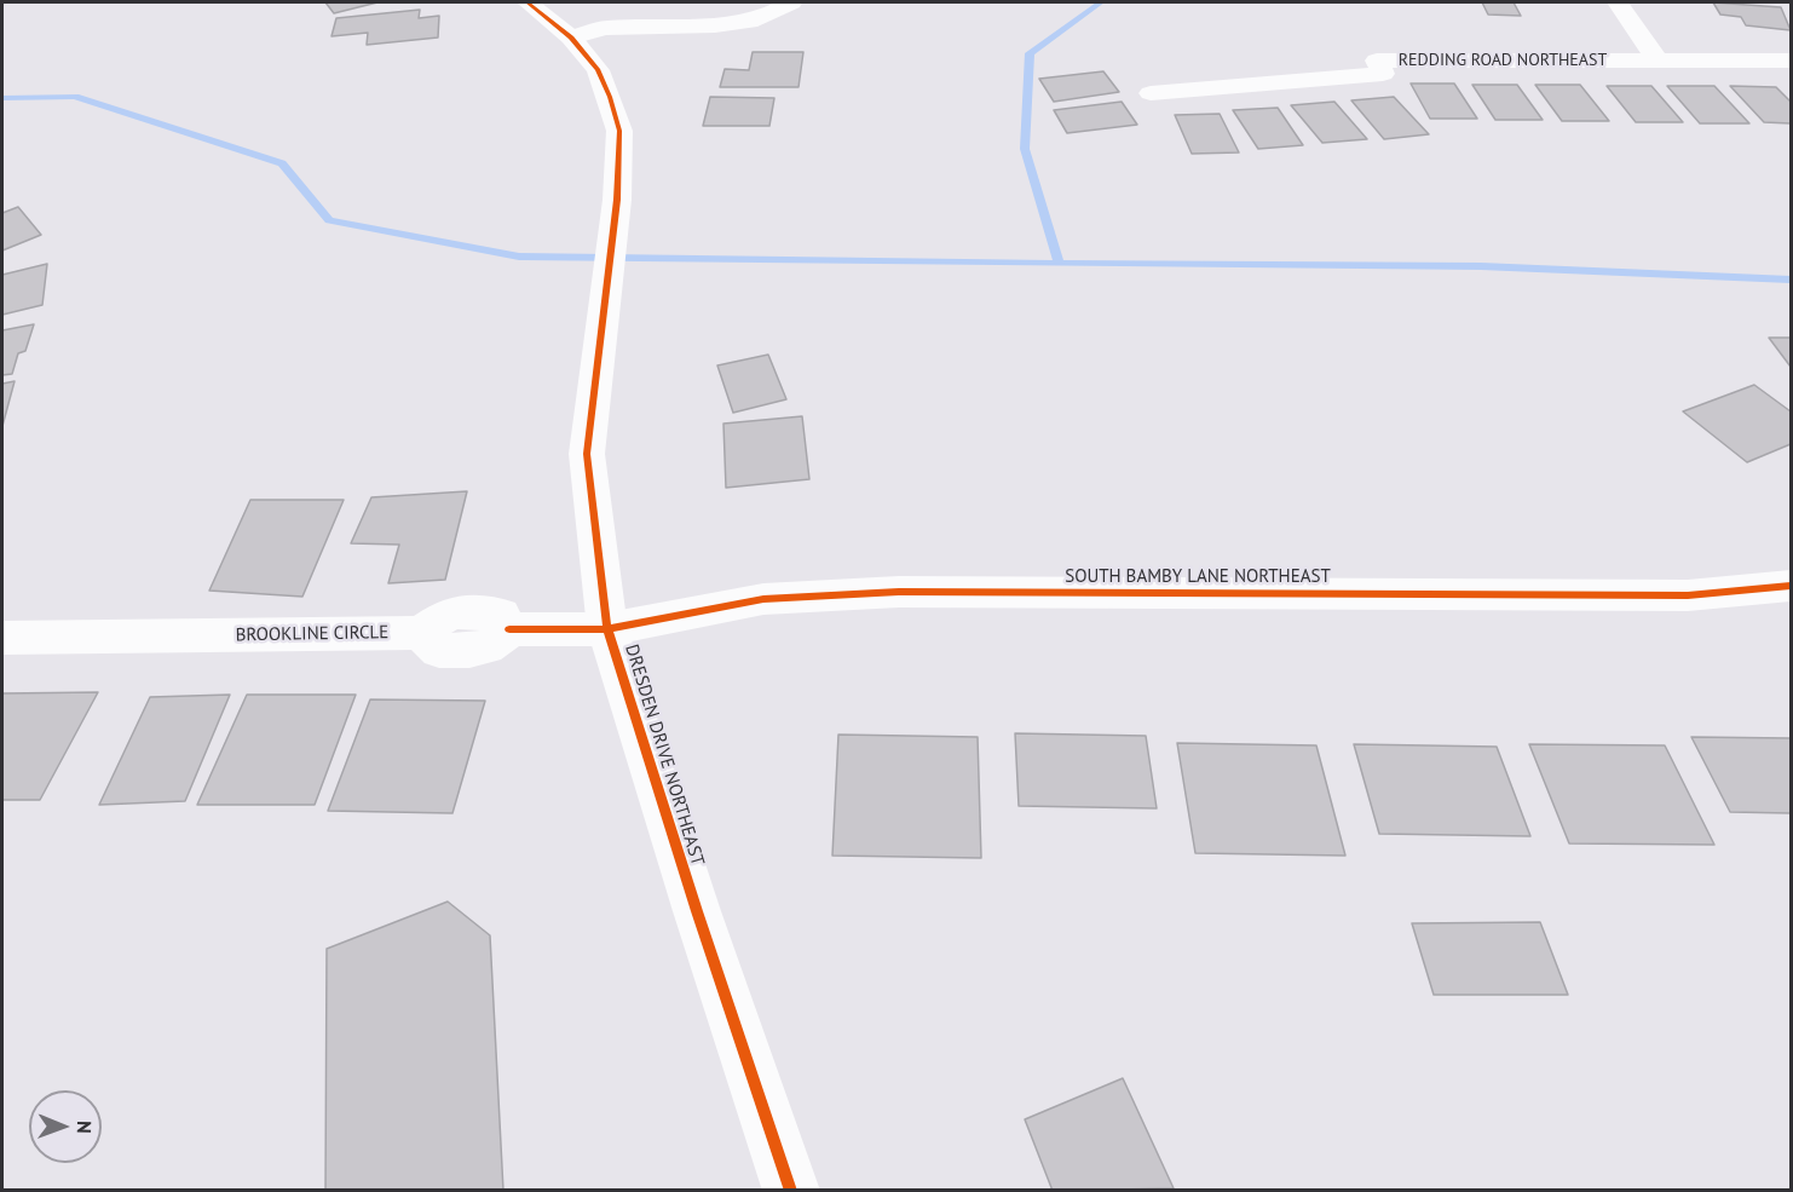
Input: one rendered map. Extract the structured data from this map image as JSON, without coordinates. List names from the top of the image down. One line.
{"streets":{"street":["REDDING ROAD NORTHEAST","SOUTH BAMBY LANE NORTHEAST","BROOKLINE CIRCLE","DRESDEN DRIVE NORTHEAST"]},"crossings":[["SOUTH BAMBY LANE NORTHEAST","BROOKLINE CIRCLE"],["SOUTH BAMBY LANE NORTHEAST","DRESDEN DRIVE NORTHEAST"],["BROOKLINE CIRCLE","DRESDEN DRIVE NORTHEAST"]],"north":"right"}
